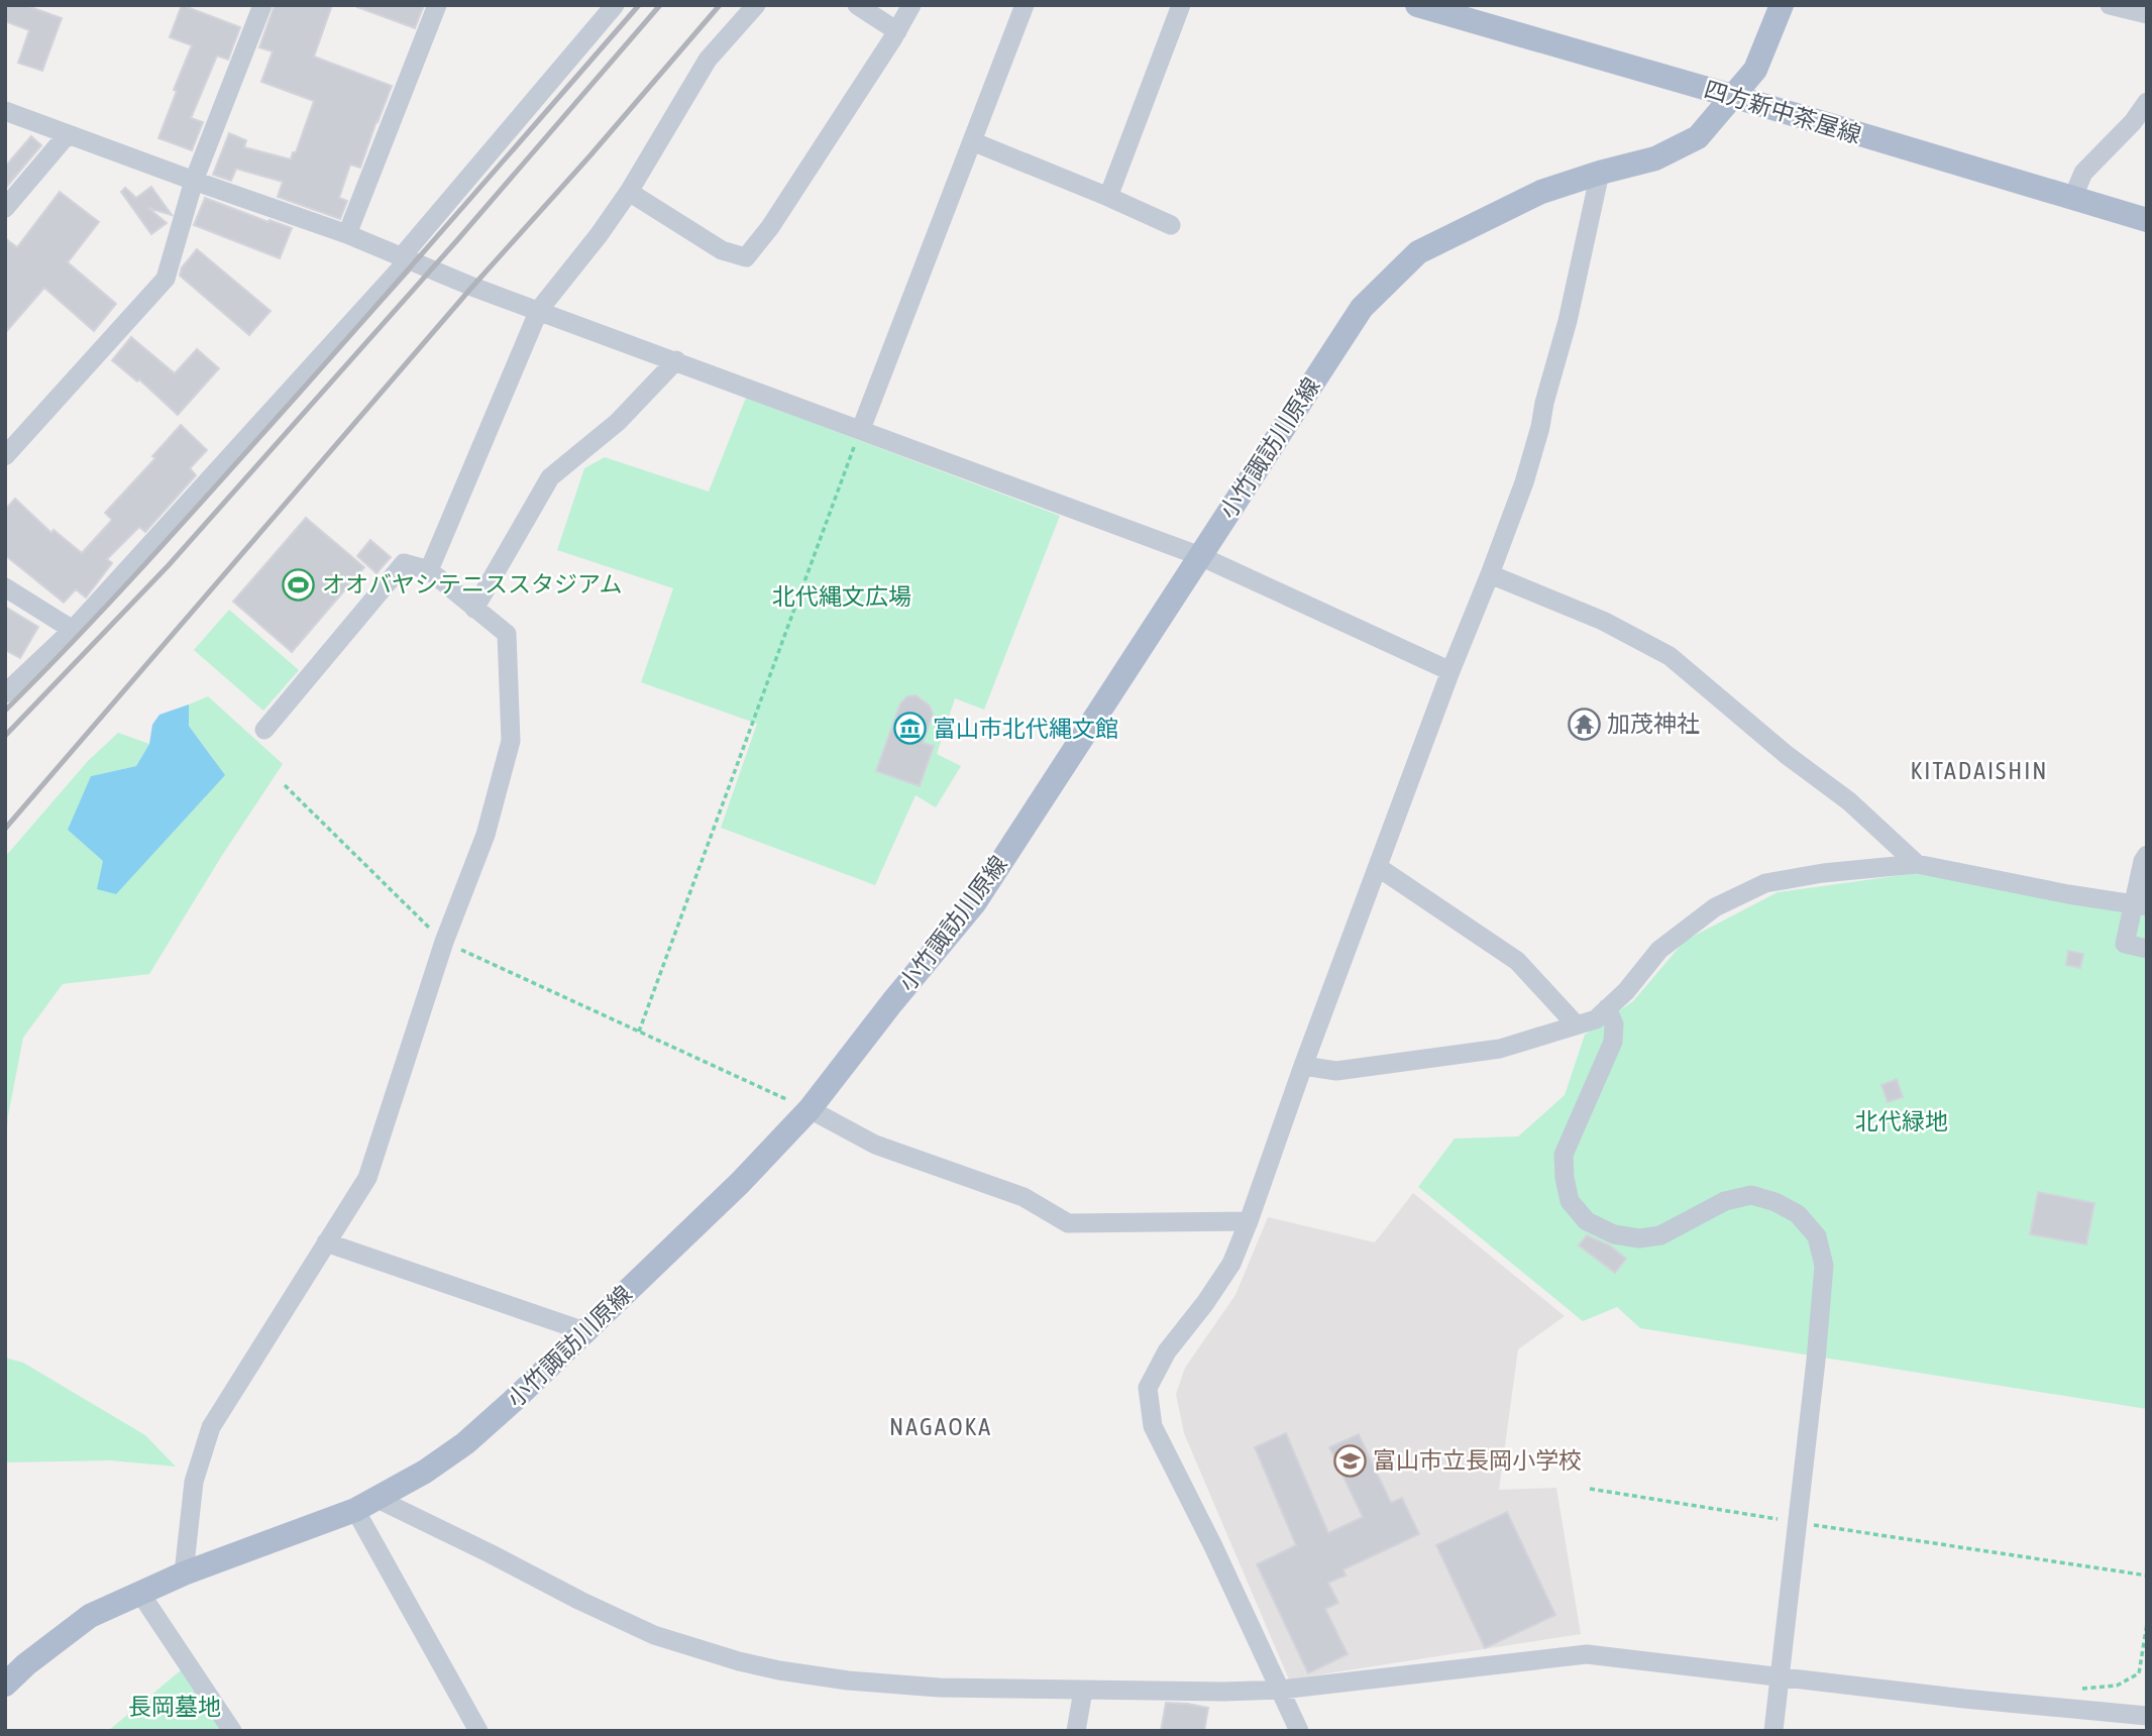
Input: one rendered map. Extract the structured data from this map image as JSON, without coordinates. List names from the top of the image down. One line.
{"streets":{"main road":["四方新中茶屋線","小竹諏訪川原線"]},"crossings":[["四方新中茶屋線","小竹諏訪川原線"]],"districts":["KITADAISHIN","NAGAOKA"],"parks":["北代縄文広場","北代緑地","長岡墓地"],"places":{"sports":["オオバヤシテニススタジアム"],"temple":["加茂神社"],"museum":["富山市北代縄文館"],"school or university":["富山市立長岡小学校"]}}
